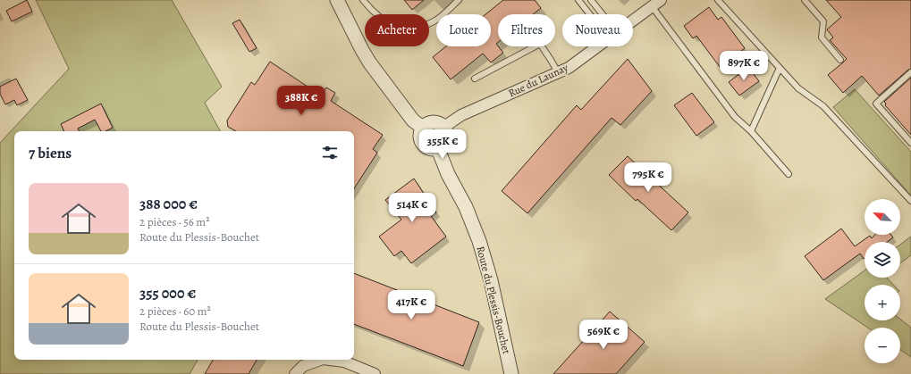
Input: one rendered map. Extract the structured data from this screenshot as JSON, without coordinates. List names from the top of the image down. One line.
{"streets":{"street":["Rue du Launay","Route du Plessis-Bouchet"]},"crossings":[["Rue du Launay","Route du Plessis-Bouchet"]],"north":"top left","page":{"chip":["Acheter","Louer","Filtres","Nouveau"],"price":["897K €","388K €","355K €","795K €","514K €","417K €","569K €"],"heading":"7 biens","list":[{"name":"388 000 €","note":"2 pièces · 56 m² · Route du Plessis-Bouchet"},{"name":"355 000 €","note":"2 pièces · 60 m² · Route du Plessis-Bouchet"}],"map_buttons":["+","−"]}}
